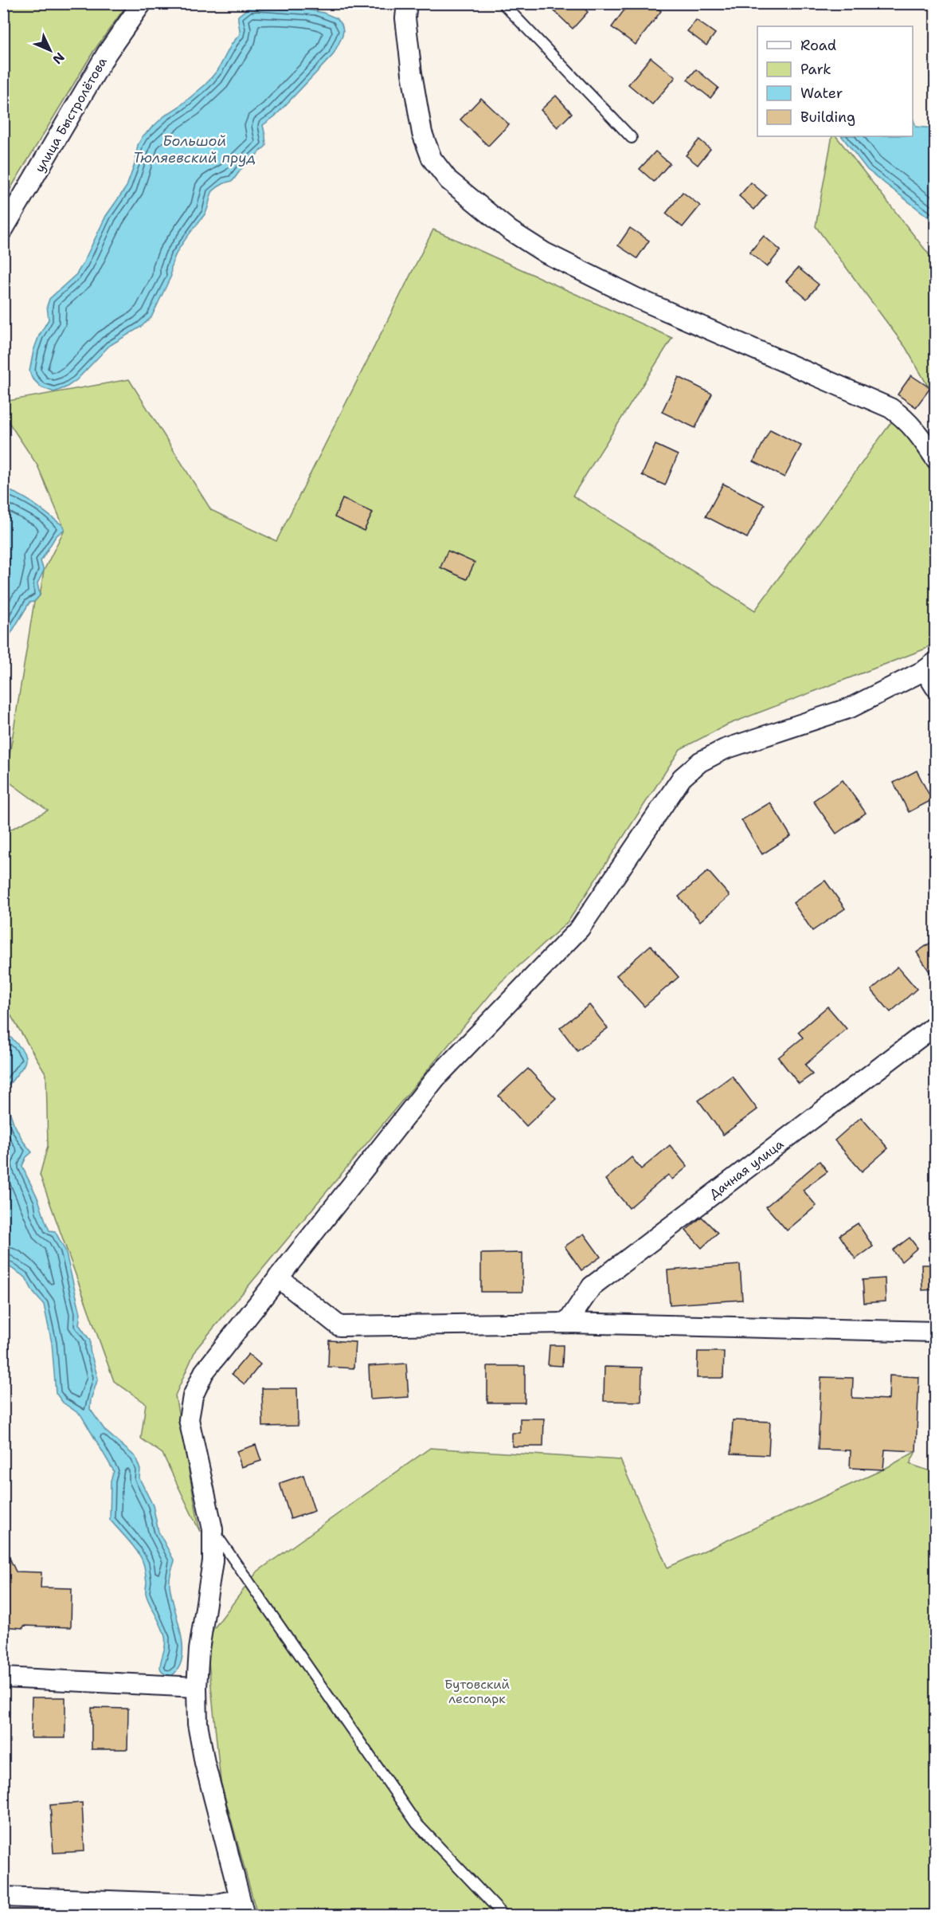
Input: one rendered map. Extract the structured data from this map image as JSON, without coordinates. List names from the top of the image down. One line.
{"streets":{"street":["улица Быстролётова","Дачная улица"]},"water":["Большой Тюляевский пруд"],"parks":["Бутовский лесопарк"],"legend":["Road","Park","Water","Building"],"north":"bottom right"}
